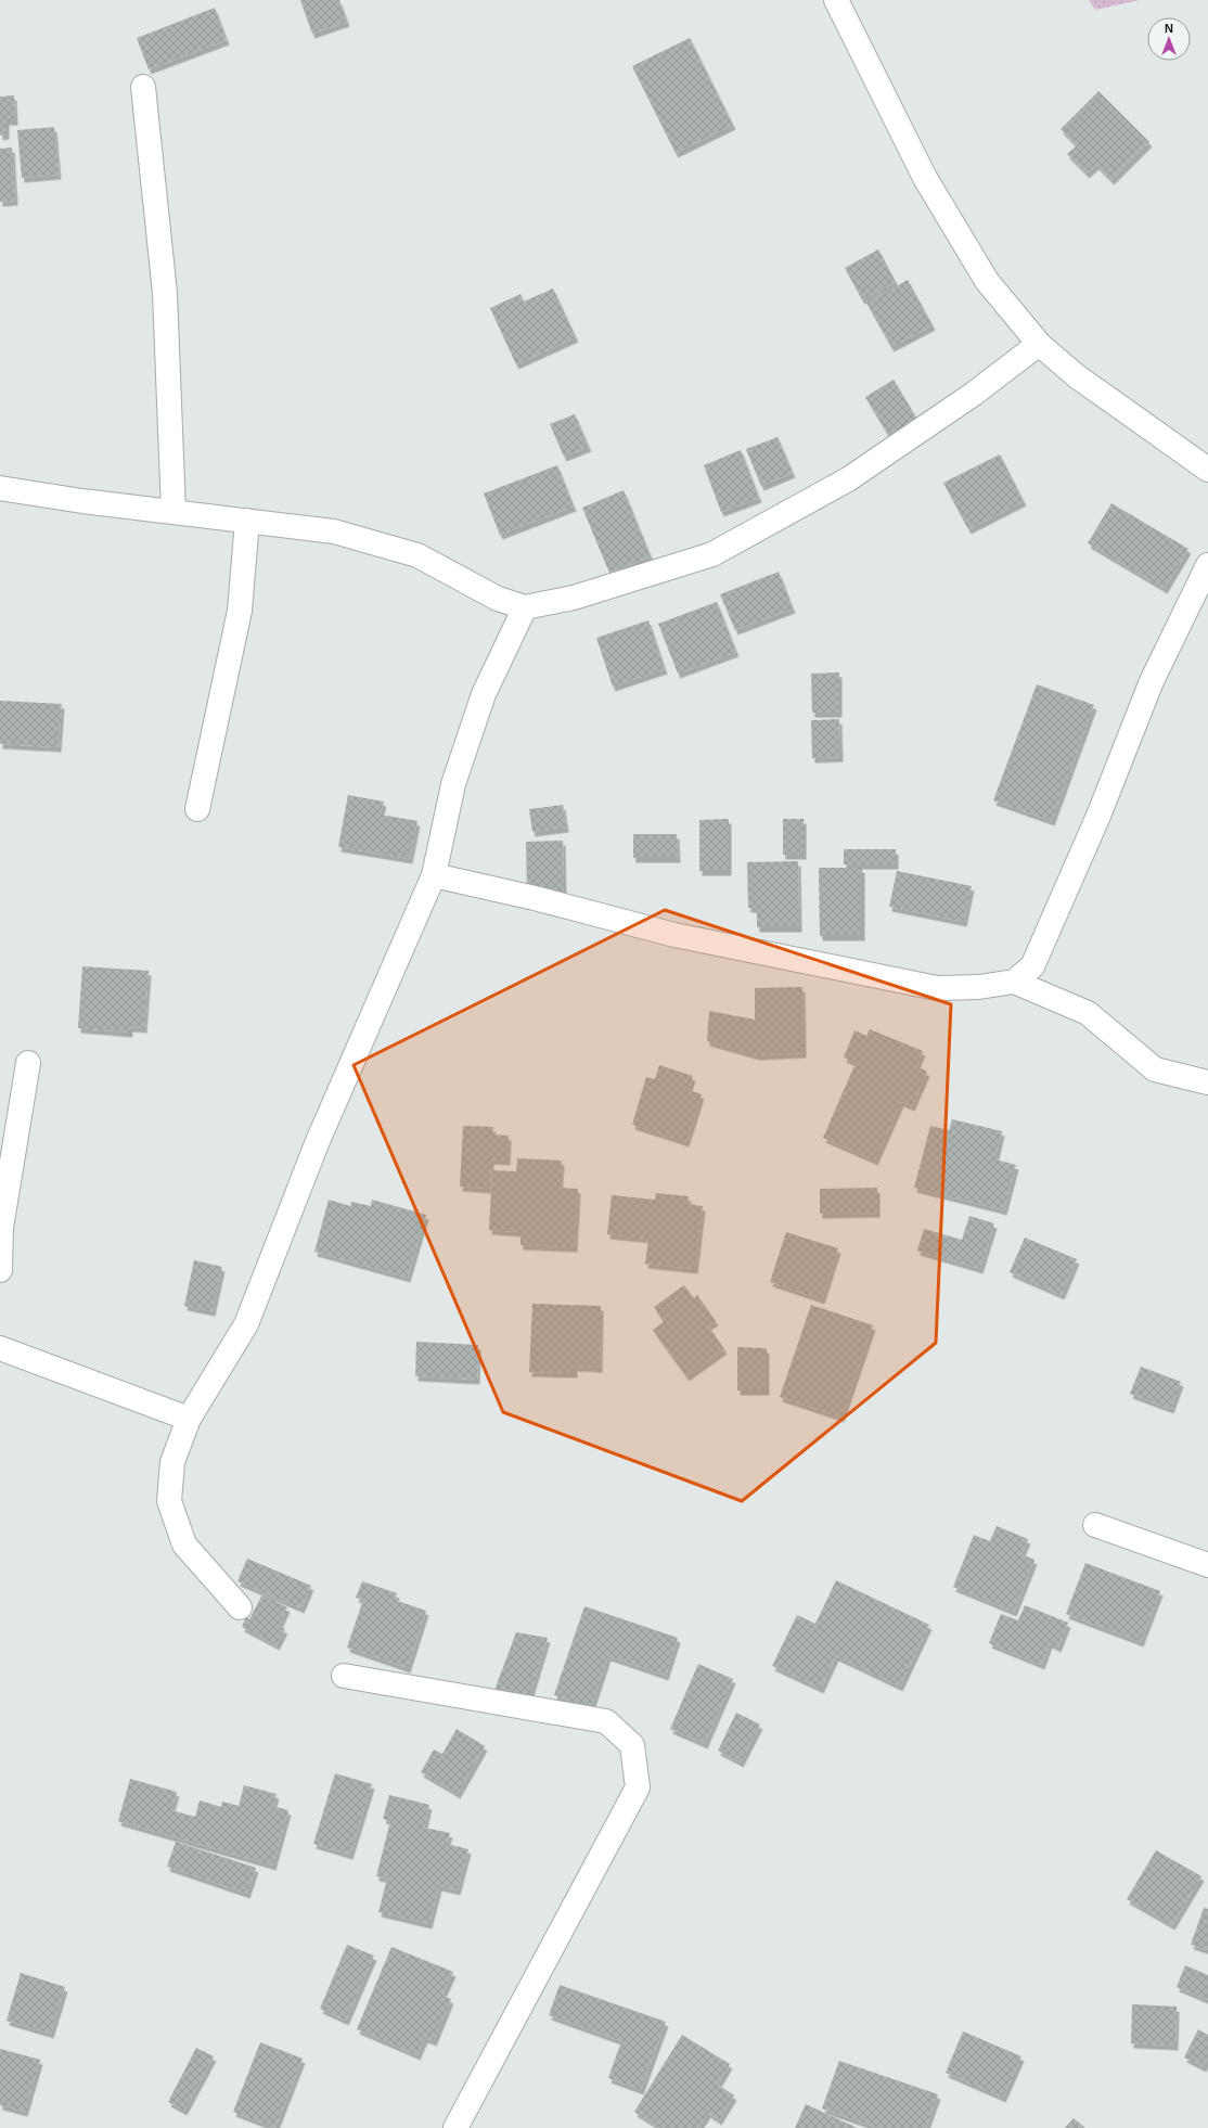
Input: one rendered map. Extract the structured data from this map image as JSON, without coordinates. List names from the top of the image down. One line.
{"north":"top"}
